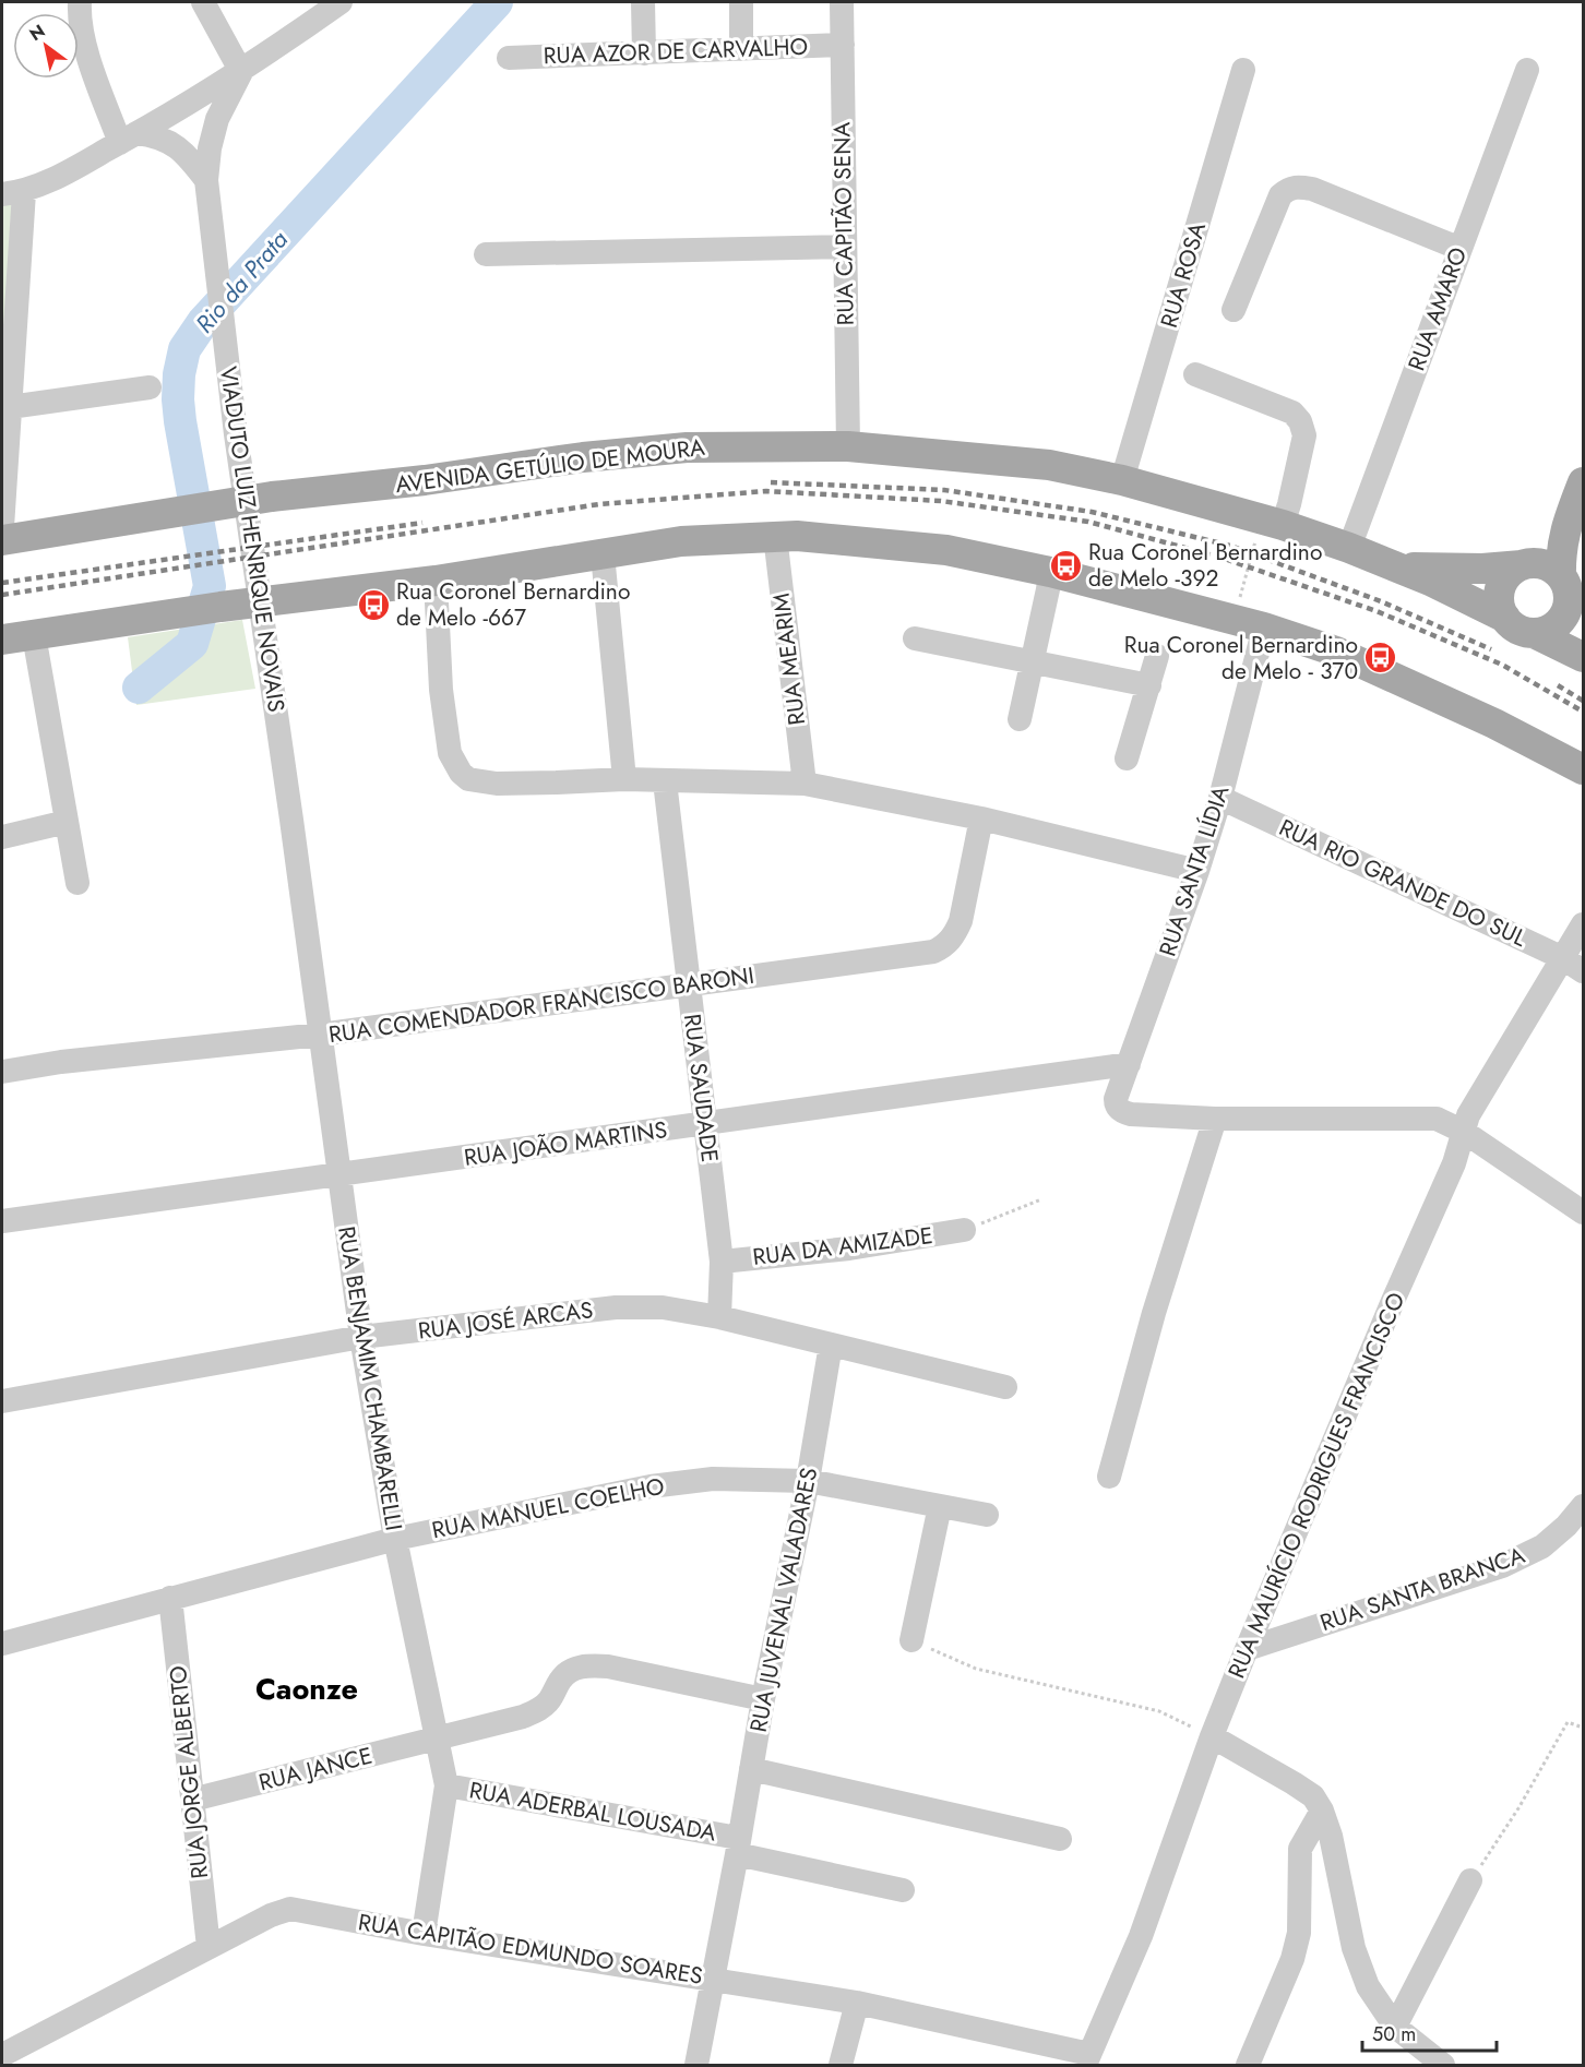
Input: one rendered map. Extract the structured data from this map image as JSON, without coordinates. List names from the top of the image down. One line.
{"streets":{"main road":["AVENIDA GETÚLIO DE MOURA"],"street":["RUA AZOR DE CARVALHO","RUA CAPITÃO SENA","RUA ROSA","RUA AMARO","VIADUTO LUIZ HENRIQUE NOVAIS","RUA MEARIM","RUA SANTA LÍDIA","RUA RIO GRANDE DO SUL","RUA COMENDADOR FRANCISCO BARONI","RUA SAUDADE","RUA JOÃO MARTINS","RUA DA AMIZADE","RUA JOSÉ ARCAS","RUA BENJAMIM CHAMBARELLI","RUA MAURÍCIO RODRIGUES FRANCISCO","RUA MANUEL COELHO","RUA SANTA BRANCA","RUA JUVENAL VALADARES","RUA JANCE","RUA JORGE ALBERTO","RUA ADERBAL LOUSADA","RUA CAPITÃO EDMUNDO SOARES"]},"crossings":[["RUA AZOR DE CARVALHO","RUA CAPITÃO SENA"],["RUA CAPITÃO SENA","AVENIDA GETÚLIO DE MOURA"],["RUA ROSA","AVENIDA GETÚLIO DE MOURA"],["RUA AMARO","AVENIDA GETÚLIO DE MOURA"],["VIADUTO LUIZ HENRIQUE NOVAIS","RUA BENJAMIM CHAMBARELLI"],["RUA SANTA LÍDIA","RUA RIO GRANDE DO SUL"],["RUA SANTA LÍDIA","RUA JOÃO MARTINS"],["RUA RIO GRANDE DO SUL","RUA MAURÍCIO RODRIGUES FRANCISCO"],["RUA COMENDADOR FRANCISCO BARONI","RUA SAUDADE"],["RUA COMENDADOR FRANCISCO BARONI","RUA BENJAMIM CHAMBARELLI"],["RUA SAUDADE","RUA JOÃO MARTINS"],["RUA SAUDADE","RUA DA AMIZADE"],["RUA SAUDADE","RUA JOSÉ ARCAS"],["RUA JOÃO MARTINS","RUA BENJAMIM CHAMBARELLI"],["RUA JOSÉ ARCAS","RUA BENJAMIM CHAMBARELLI"],["RUA JOSÉ ARCAS","RUA JUVENAL VALADARES"],["RUA BENJAMIM CHAMBARELLI","RUA MANUEL COELHO"],["RUA BENJAMIM CHAMBARELLI","RUA JANCE"],["RUA BENJAMIM CHAMBARELLI","RUA ADERBAL LOUSADA"],["RUA BENJAMIM CHAMBARELLI","RUA CAPITÃO EDMUNDO SOARES"],["RUA MAURÍCIO RODRIGUES FRANCISCO","RUA SANTA BRANCA"],["RUA MAURÍCIO RODRIGUES FRANCISCO","RUA CAPITÃO EDMUNDO SOARES"],["RUA MANUEL COELHO","RUA JUVENAL VALADARES"],["RUA MANUEL COELHO","RUA JORGE ALBERTO"],["RUA JUVENAL VALADARES","RUA JANCE"],["RUA JUVENAL VALADARES","RUA ADERBAL LOUSADA"],["RUA JUVENAL VALADARES","RUA CAPITÃO EDMUNDO SOARES"],["RUA JANCE","RUA JORGE ALBERTO"],["RUA JORGE ALBERTO","RUA CAPITÃO EDMUNDO SOARES"]],"districts":["Caonze"],"water":["Rio da Prata"],"places":{"bus stop":["Rua Coronel Bernardino de Melo -392","Rua Coronel Bernardino de Melo -667","Rua Coronel Bernardino de Melo - 370"]},"scale_bar":"50 m","north":"top left"}
